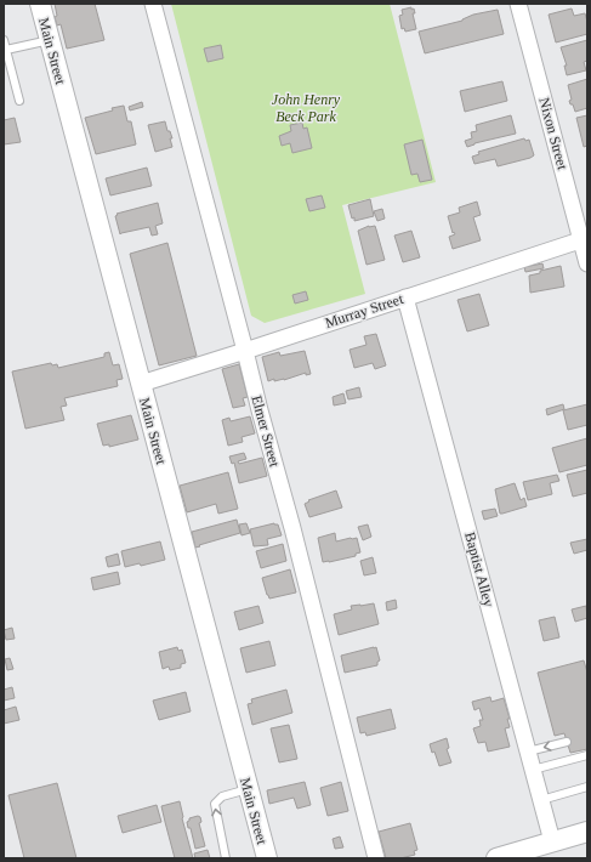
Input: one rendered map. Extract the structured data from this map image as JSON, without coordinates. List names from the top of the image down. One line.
{"streets":{"street":["Main Street","Nixon Street","Murray Street","Elmer Street","Baptist Alley"]},"crossings":[["Main Street","Murray Street"],["Nixon Street","Murray Street"],["Murray Street","Elmer Street"],["Murray Street","Baptist Alley"]],"parks":["John Henry Beck Park"]}
